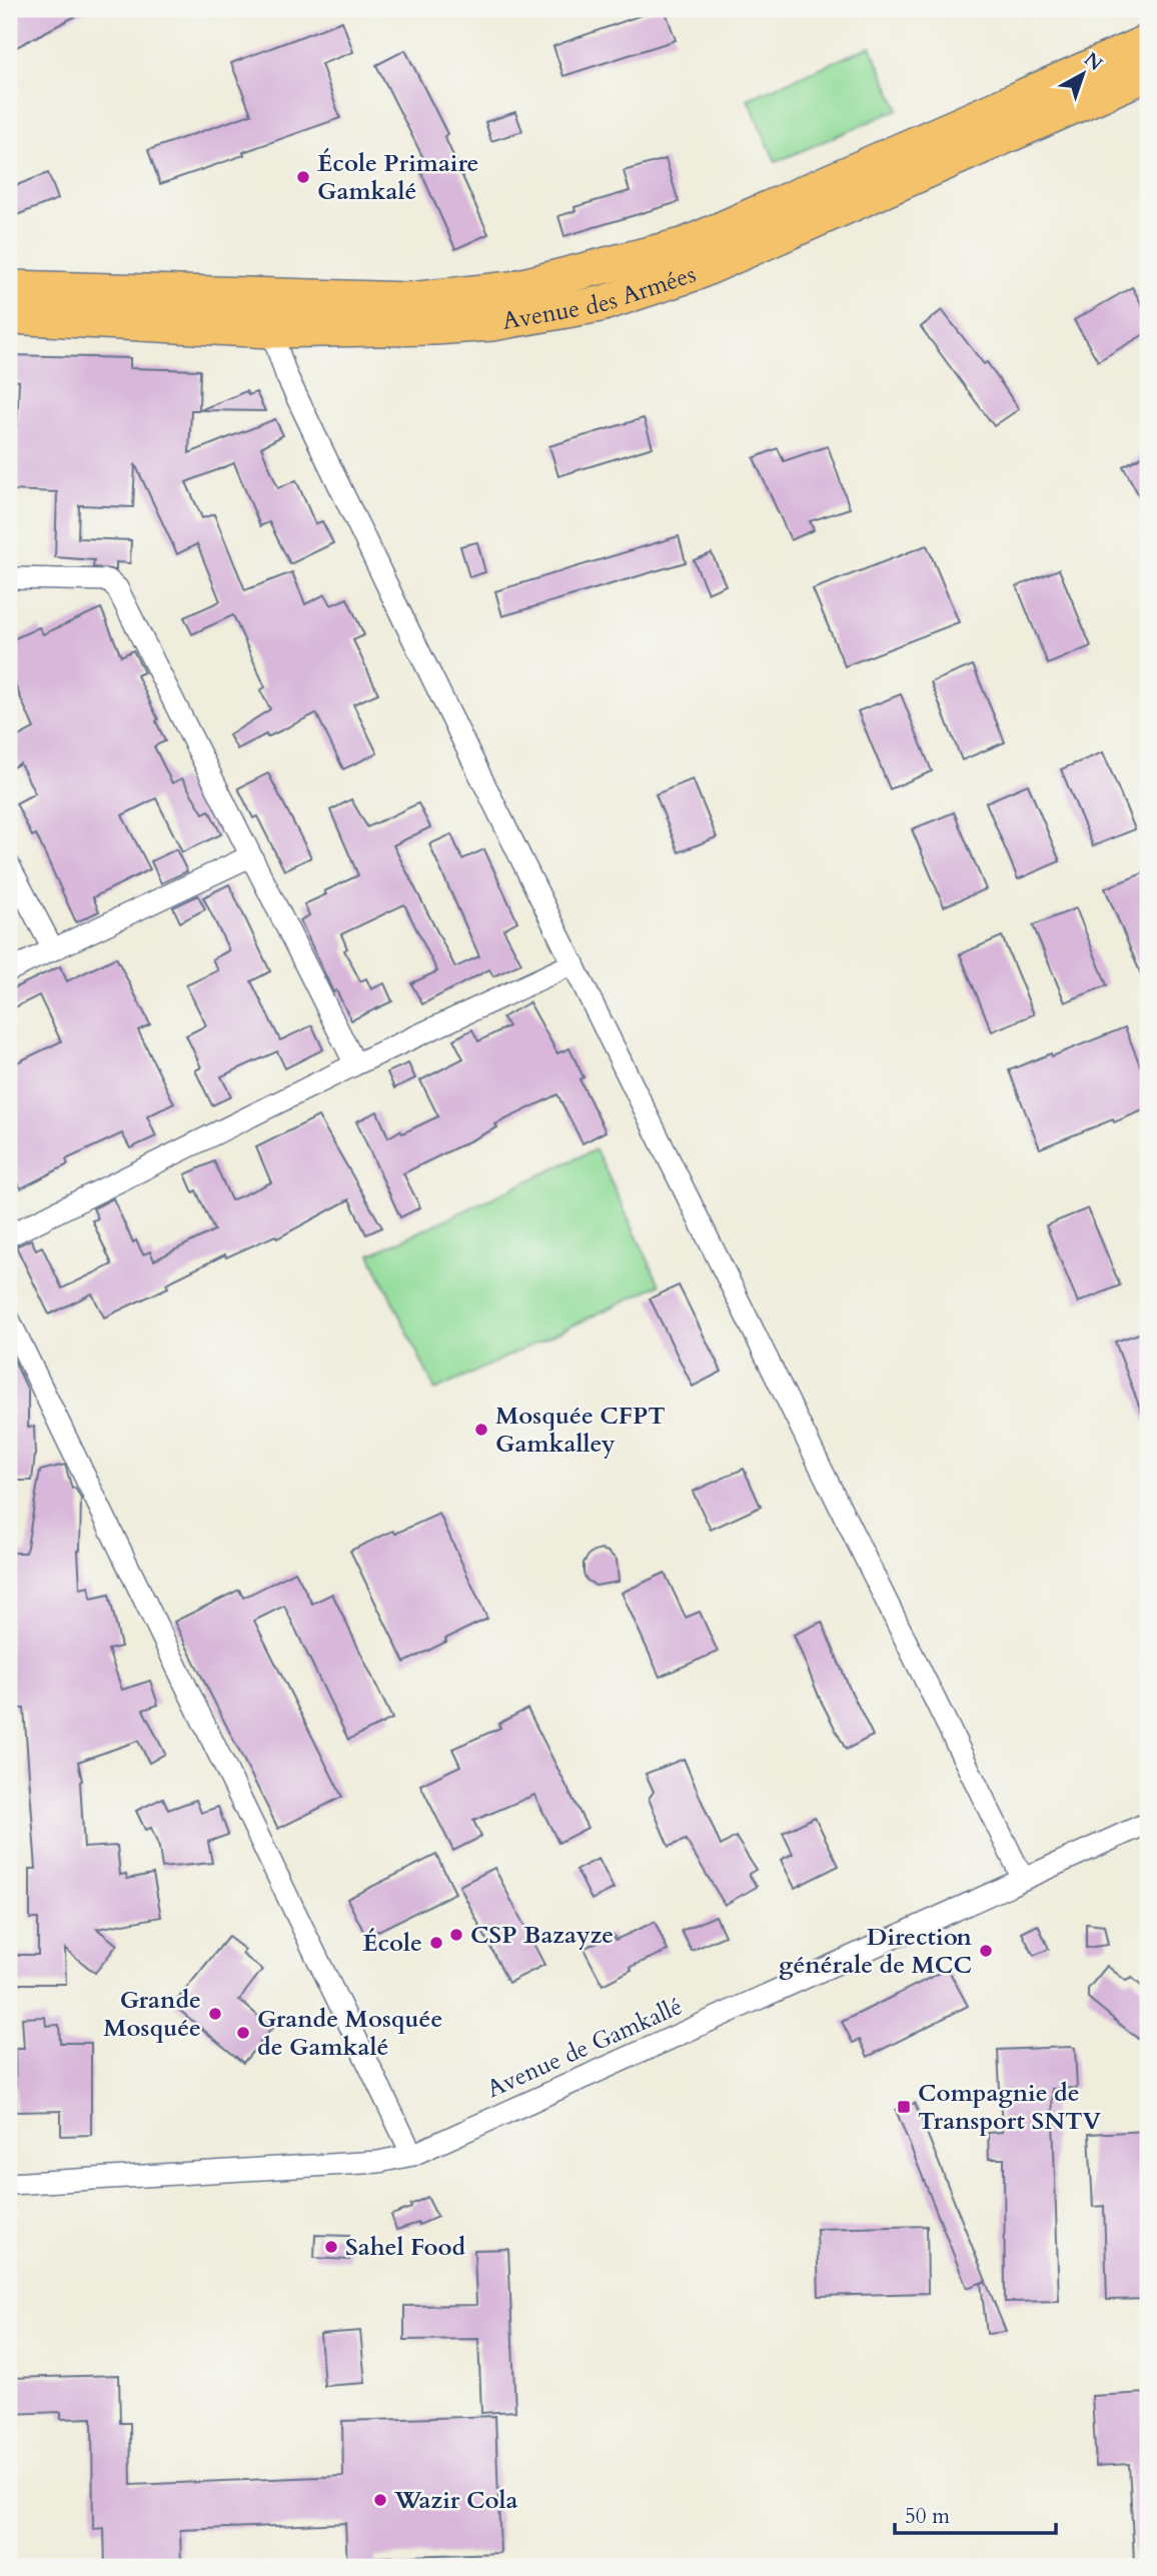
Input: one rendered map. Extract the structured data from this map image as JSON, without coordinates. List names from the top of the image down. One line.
{"streets":{"highway":["Avenue des Armées"],"street":["Avenue de Gamkallé"]},"places":{"other":["École Primaire Gamkalé","Mosquée CFPT Gamkalley","CSP Bazayze","École","Direction générale de MCC","Grande Mosquée","Grande Mosquée de Gamkalé","Sahel Food","Wazir Cola"],"transit":["Compagnie de Transport SNTV"]},"scale_bar":"50 m","north":"top right"}
